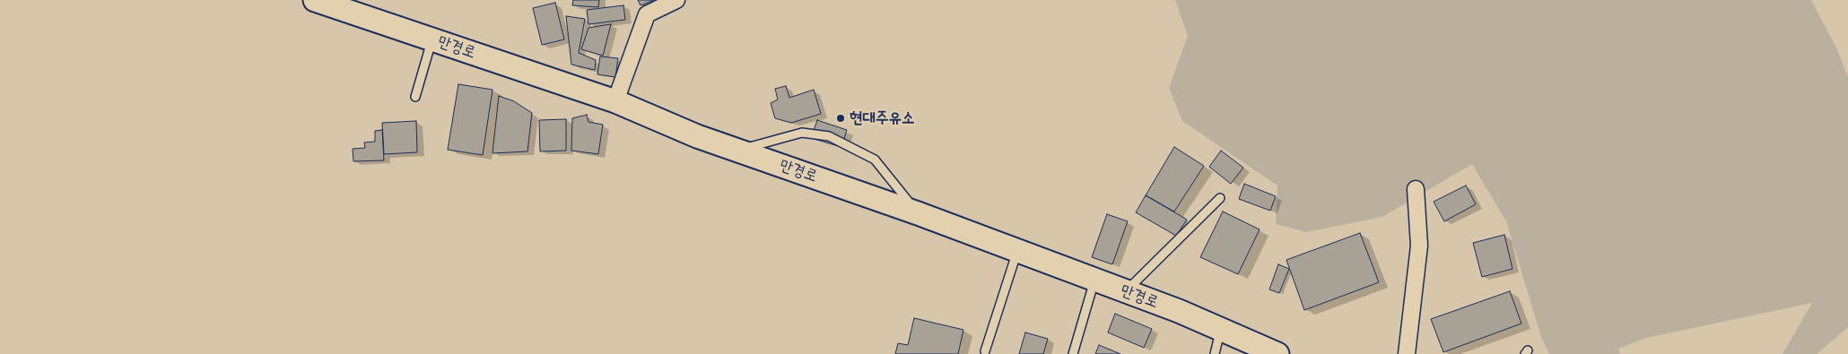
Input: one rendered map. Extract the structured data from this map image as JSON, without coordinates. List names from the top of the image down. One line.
{"streets":{"street":["만경로"]},"places":["현대주유소"]}
